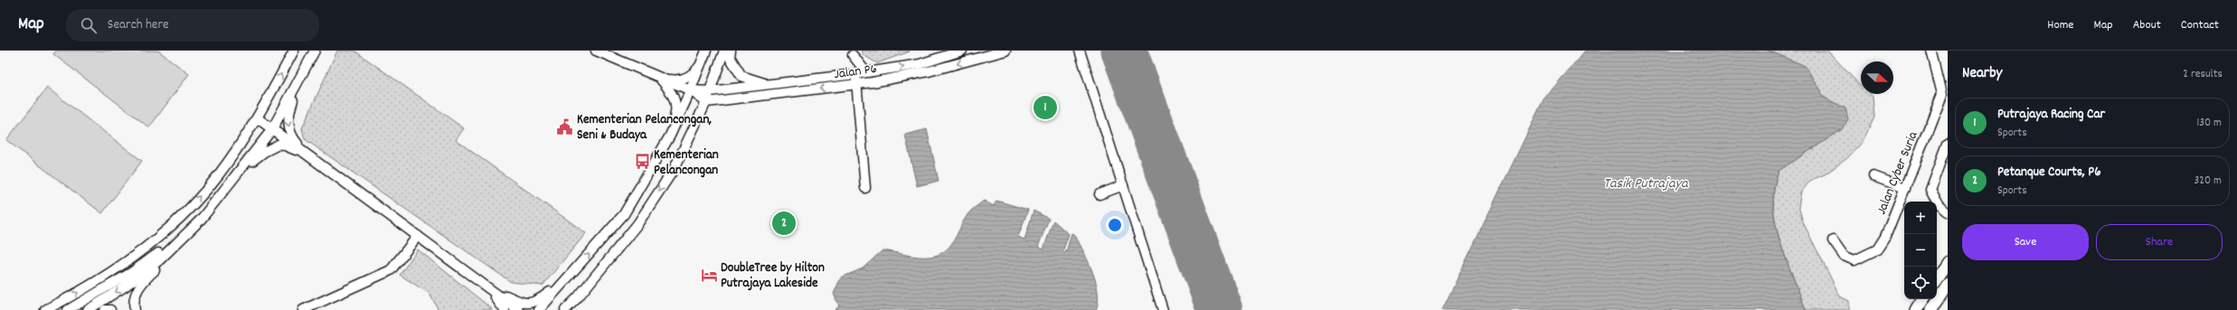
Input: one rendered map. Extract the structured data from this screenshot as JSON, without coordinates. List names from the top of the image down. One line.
{"streets":{"street":["Jalan P6","Jalan Cyber Suria"]},"water":["Tasik Putrajaya"],"places":{"public building":["Kementerian Pelancongan, Seni & Budaya"],"bus stop":["Kementerian Pelancongan"],"hotel":["DoubleTree by Hilton Putrajaya Lakeside"]},"north":"right","page":{"header":"Map","search":"Search here","nav":["Home","Map","About","Contact"],"heading":["Nearby","2 results"],"pins":["1","2"],"list":[{"mark":"1","name":"Putrajaya Racing Car","note":"Sports","value":"130 m"},{"mark":"2","name":"Petanque Courts, P6","note":"Sports","value":"320 m"}],"map_buttons":["+","−"],"buttons":["Save","Share"]}}
